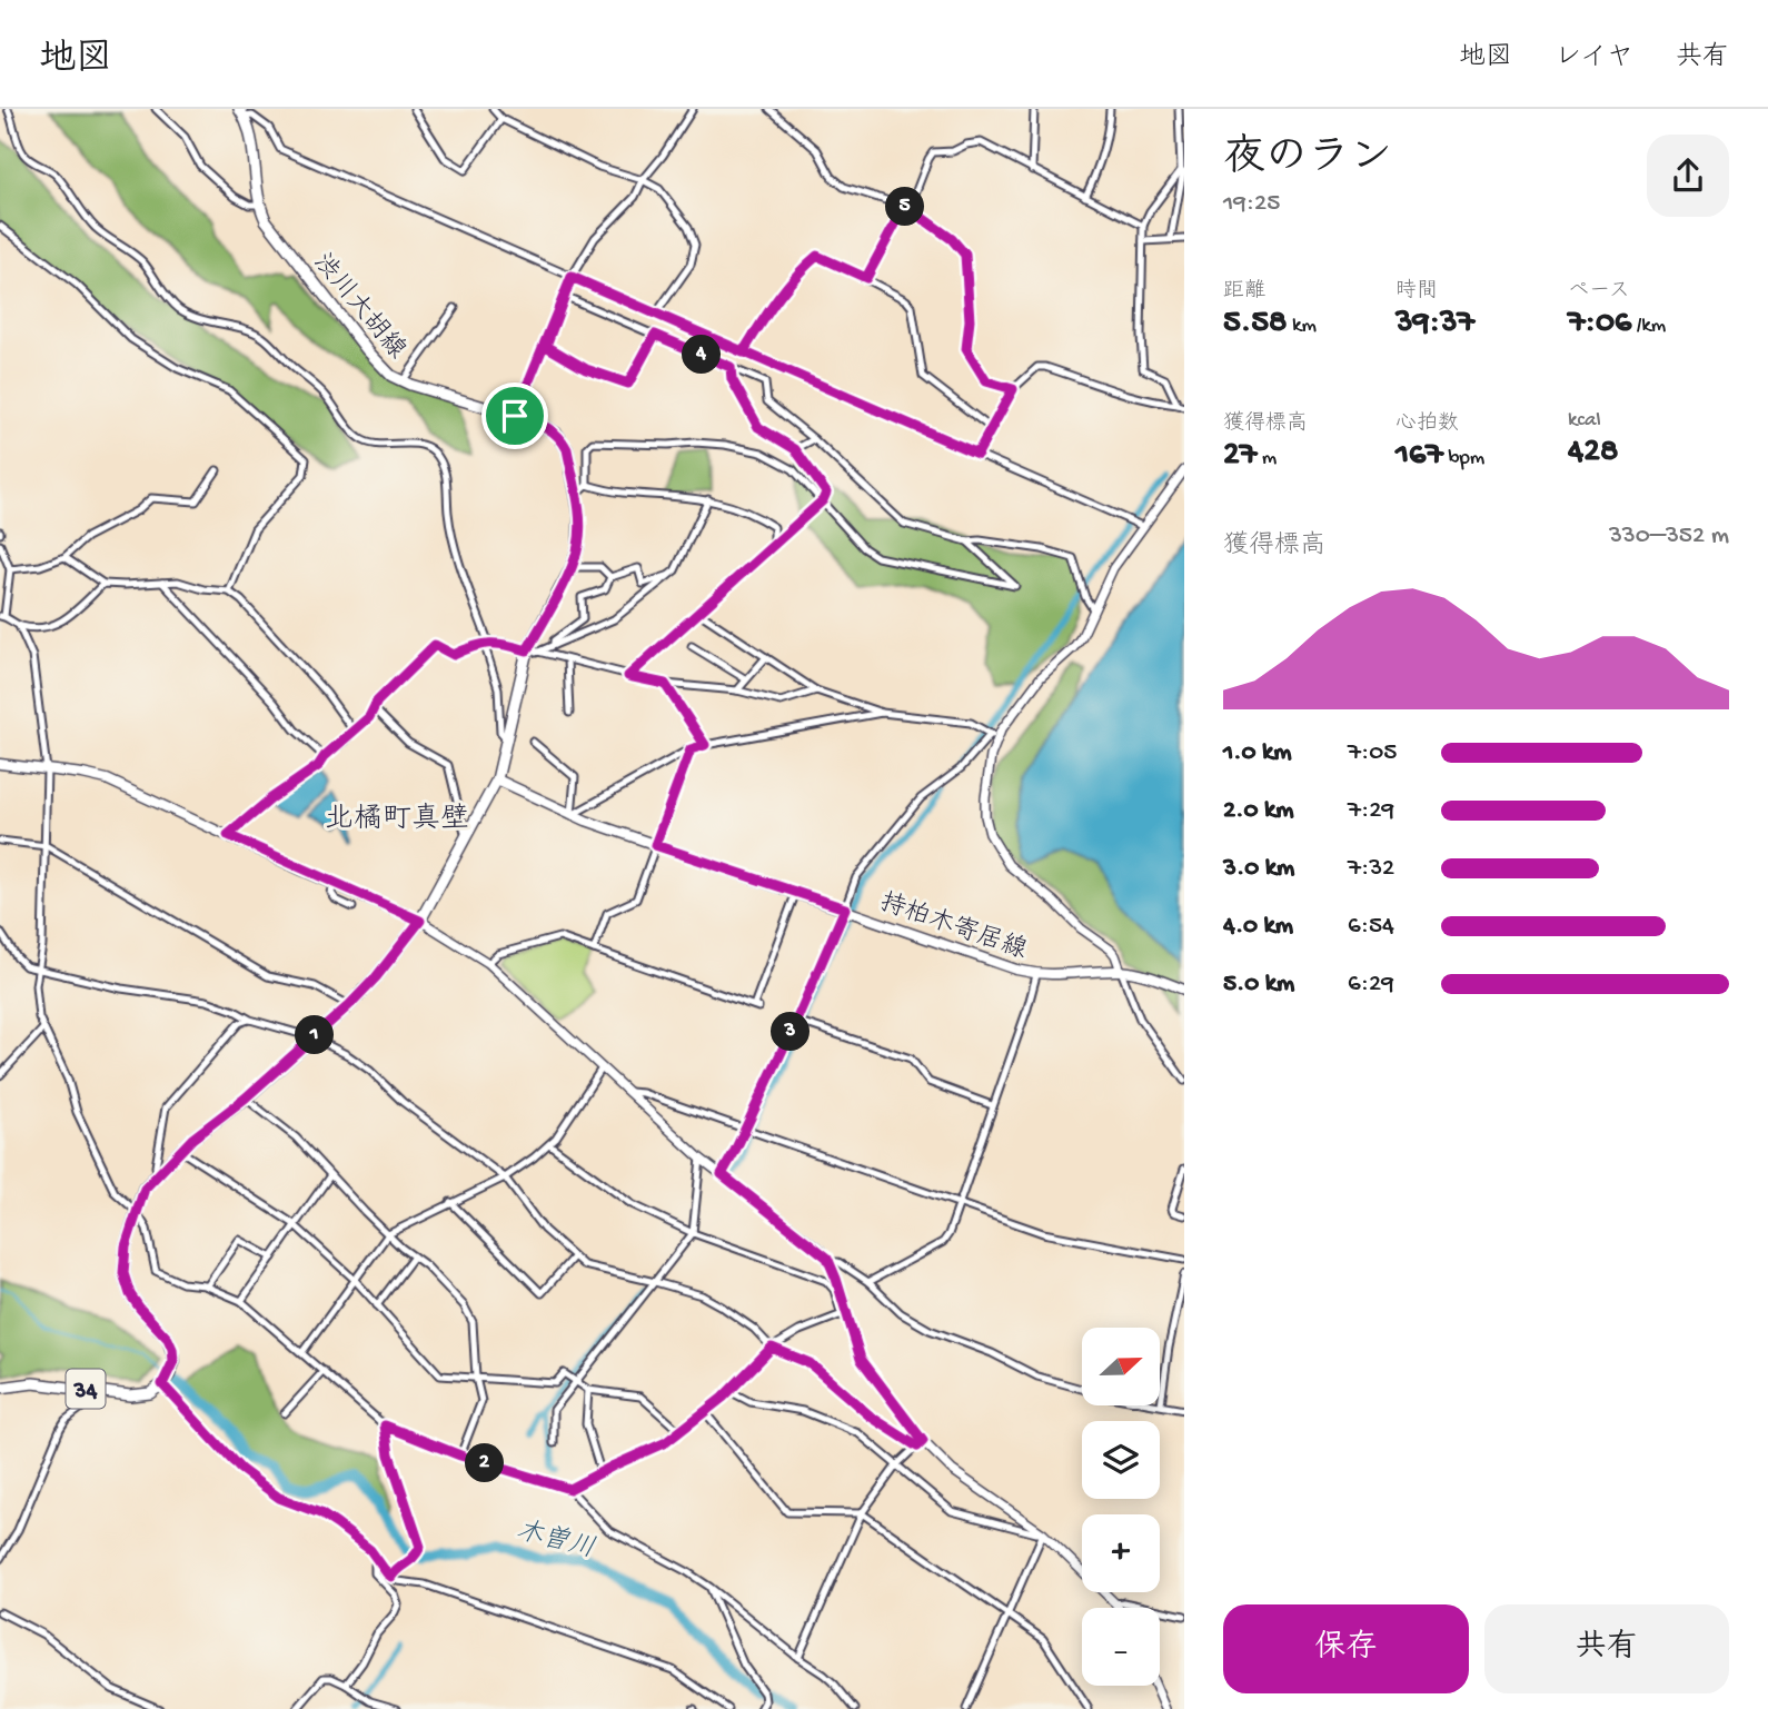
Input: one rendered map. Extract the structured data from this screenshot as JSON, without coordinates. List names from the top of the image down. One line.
{"streets":{"main road":["渋川大胡線","持柏木寄居線","34"]},"crossings":[["渋川大胡線","持柏木寄居線"],["渋川大胡線","34"]],"districts":["北橘町真壁"],"water":["木曽川"],"north":"right","page":{"header":"地図","nav":["地図","レイヤ","共有"],"heading":["夜のラン","19:25"],"pins":["5","4","3","1","2"],"stats":[["距離","5.58 km"],["時間","39:37"],["ペース","7:06 /km"],["獲得標高","27 m"],["心拍数","167 bpm"],["kcal","428"]],"chart":["獲得標高","330–352 m"],"list":[{"name":"1.0 km","note":"7:05"},{"name":"2.0 km","note":"7:29"},{"name":"3.0 km","note":"7:32"},{"name":"4.0 km","note":"6:54"},{"name":"5.0 km","note":"6:29"}],"map_buttons":["+","−"],"buttons":["保存","共有"]}}
